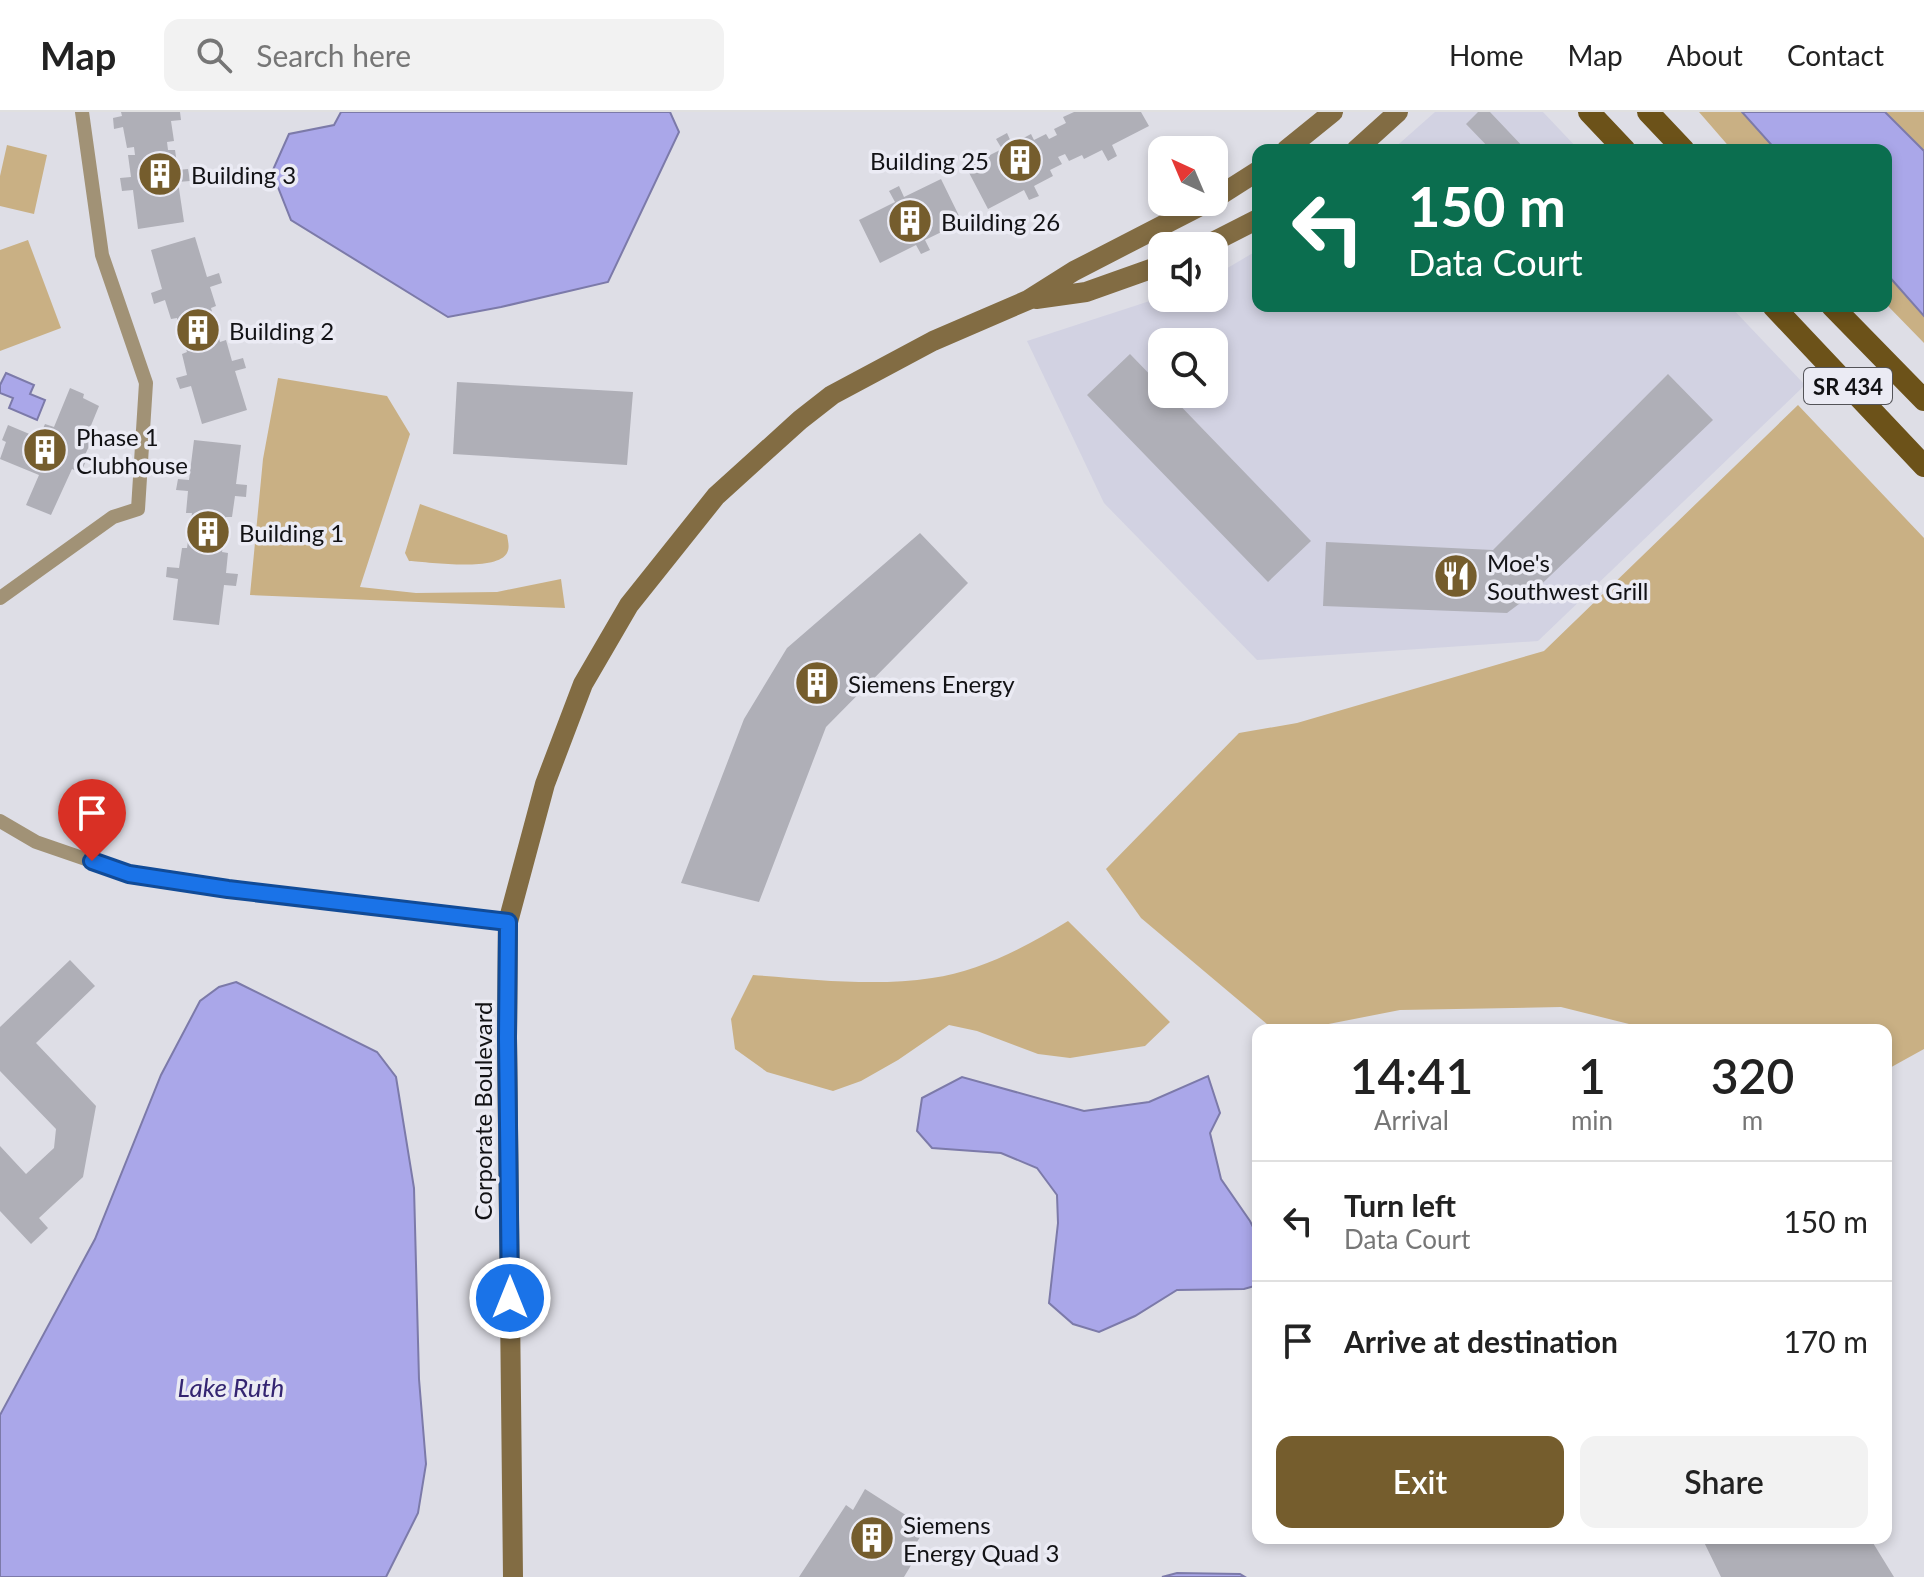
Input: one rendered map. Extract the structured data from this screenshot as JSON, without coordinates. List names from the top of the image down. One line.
{"streets":{"main road":["SR 434"],"street":["Corporate Boulevard"]},"water":["Lake Ruth"],"places":{"building":["Building 25","Building 3","Building 26","Building 2","Phase 1 Clubhouse","Building 1","Siemens Energy","Siemens Energy Quad 3"],"restaurant":["Moe's Southwest Grill"]},"north":"top left","page":{"header":"Map","search":"Search here","nav":["Home","Map","About","Contact"],"turn":["150 m","Data Court"],"eta":["14:41","Arrival","1","min","320","m"],"list":[{"name":"Turn left","note":"Data Court","value":"150 m"},{"name":"Arrive at destination","value":"170 m"}],"buttons":["Exit","Share"]}}
